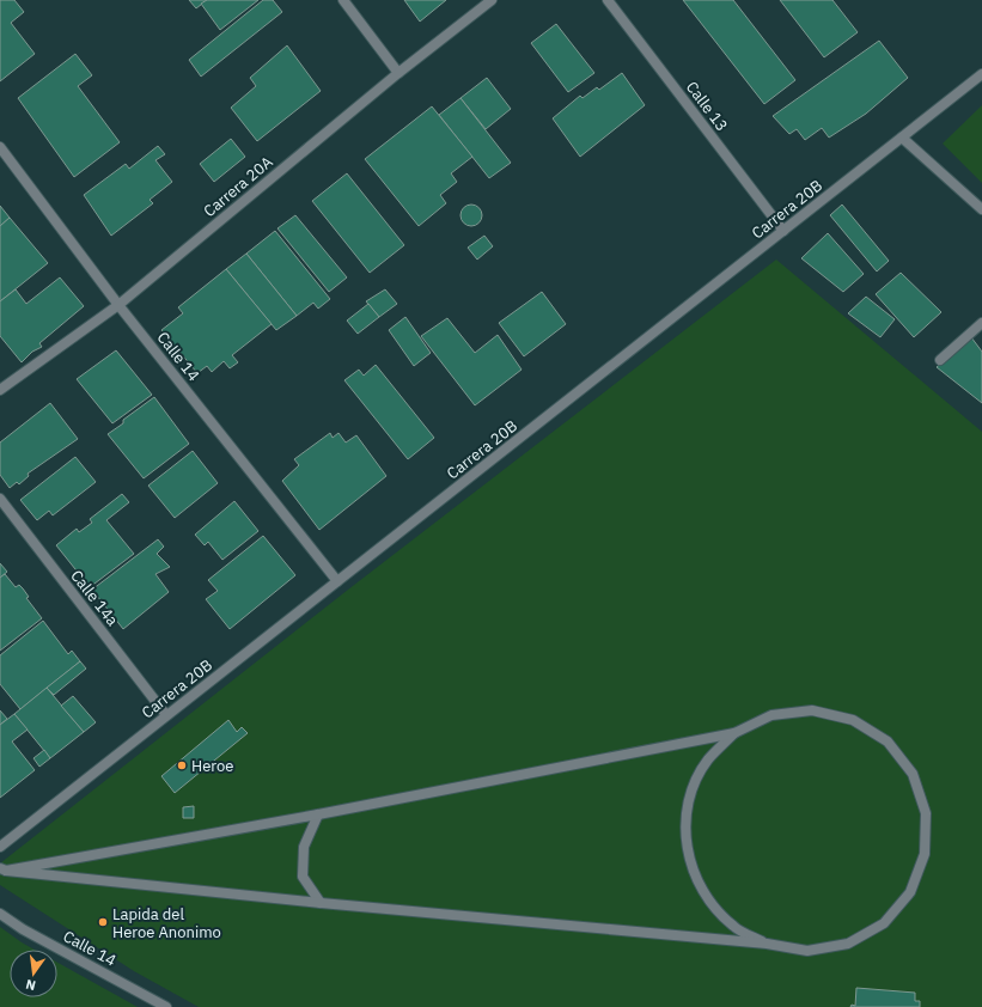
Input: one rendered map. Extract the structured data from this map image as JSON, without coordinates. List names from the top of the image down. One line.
{"streets":{"street":["Calle 13","Carrera 20A","Carrera 20B","Calle 14","Calle 14a"]},"crossings":[["Calle 13","Carrera 20B"],["Carrera 20A","Calle 14"],["Carrera 20B","Calle 14"],["Carrera 20B","Calle 14a"]],"places":["Heroe","Lapida del Heroe Anonimo"],"north":"bottom"}
